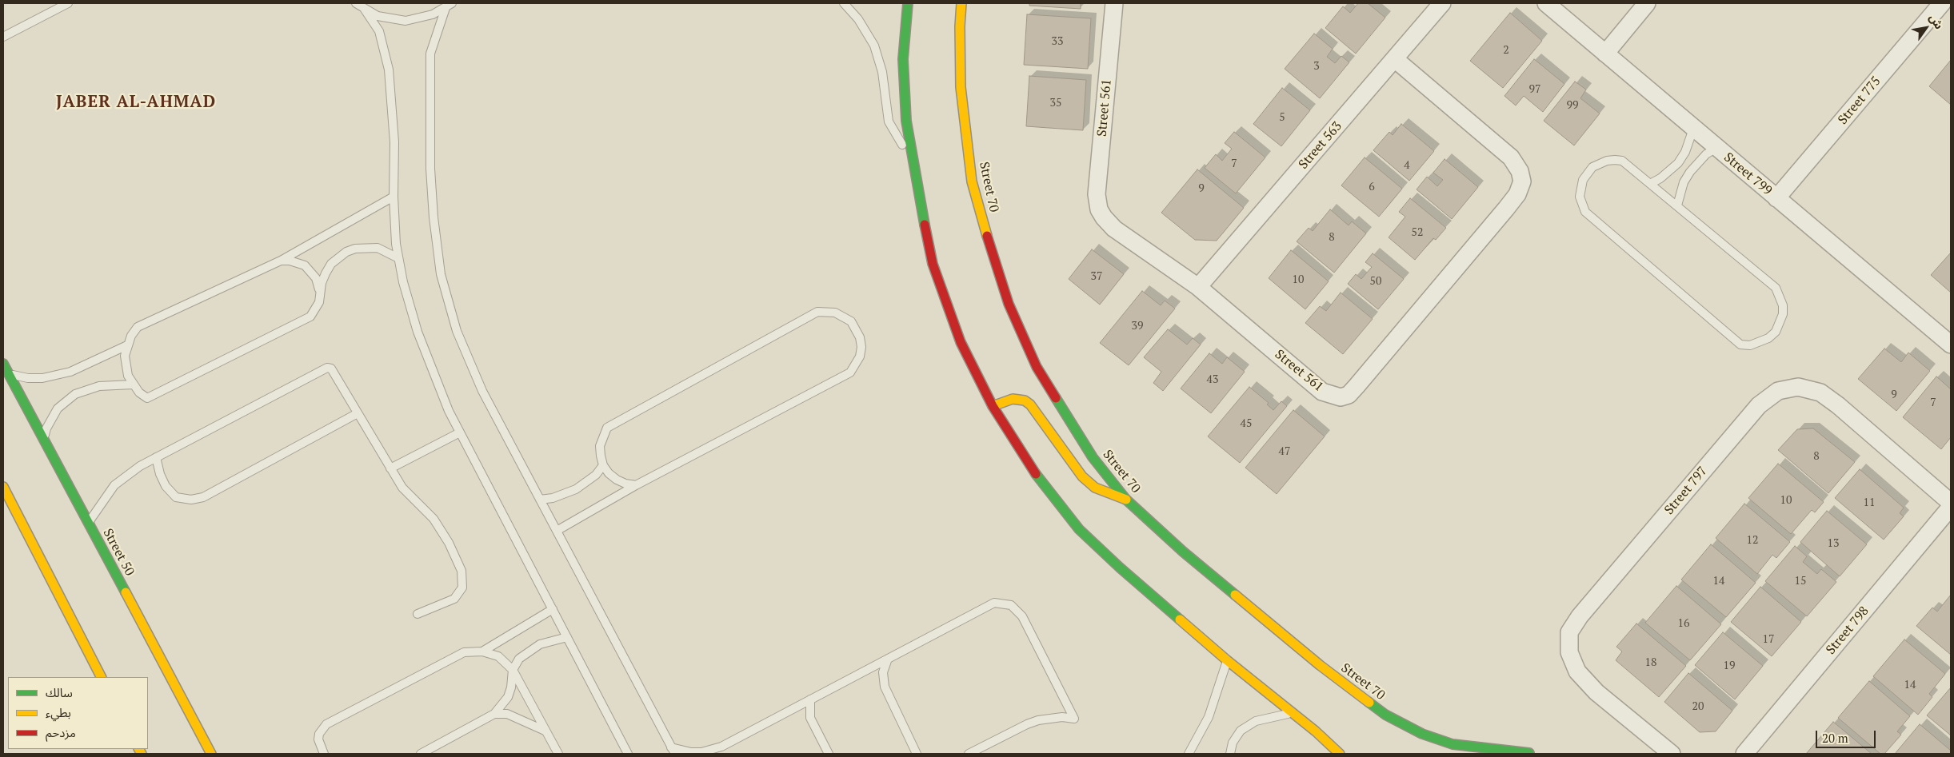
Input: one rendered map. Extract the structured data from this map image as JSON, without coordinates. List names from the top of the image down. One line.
{"streets":{"main road":["Street 70","Street 50"],"street":["Street 775","Street 561","Street 563","Street 799","Street 797","Street 798"]},"crossings":[["Street 775","Street 799"],["Street 561","Street 563"]],"districts":["JABER AL-AHMAD"],"house_numbers":["33","2","3","97","35","99","5","7","4","6","9","52","8","37","10","50","39","43","9","7","45","47","8","10","11","12","13","14","15","16","17","18","19","14","20"],"legend":["سالك","بطيء","مزدحم"],"scale_bar":"20 m","north":"top right"}
